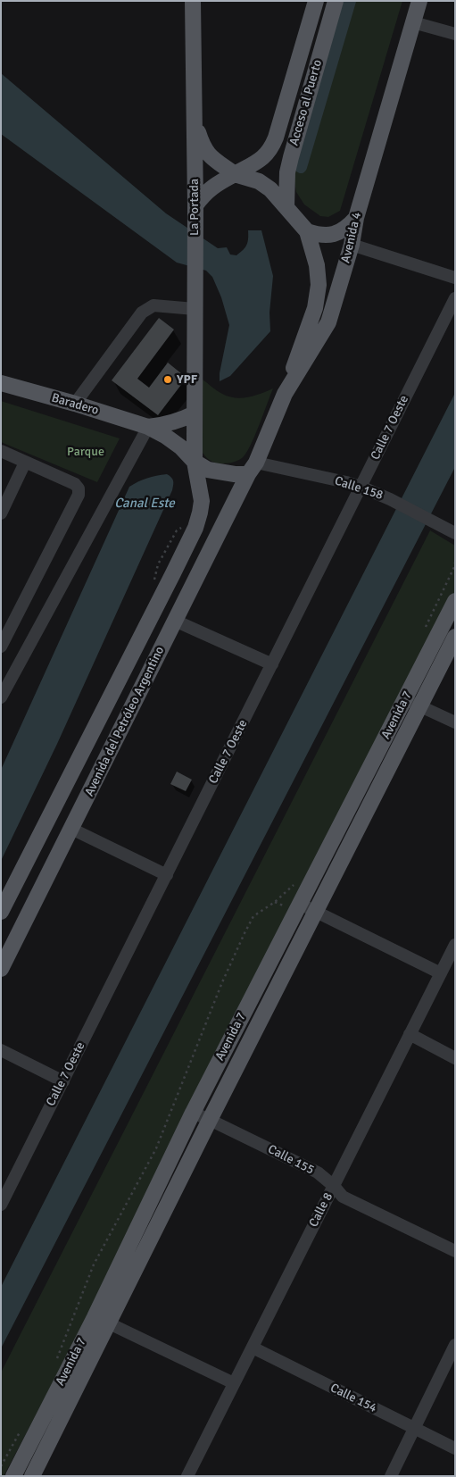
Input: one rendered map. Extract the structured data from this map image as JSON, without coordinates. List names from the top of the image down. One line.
{"streets":{"main road":["Acceso al Puerto","La Portada","Avenida 4","Baradero","Avenida 7","Avenida del Petróleo Argentino"],"street":["Calle 7 Oeste","Calle 158","Calle 155","Calle 8","Calle 154"]},"crossings":[["Acceso al Puerto","La Portada"],["La Portada","Baradero"],["La Portada","Avenida del Petróleo Argentino"],["Avenida 4","Calle 158"],["Avenida 4","Avenida del Petróleo Argentino"],["Baradero","Avenida del Petróleo Argentino"],["Calle 7 Oeste","Calle 158"],["Calle 158","Avenida del Petróleo Argentino"],["Avenida 7","Calle 155"],["Calle 155","Calle 8"],["Calle 8","Calle 154"]],"water":["Canal Este"],"parks":["Parque"],"places":["YPF"]}
